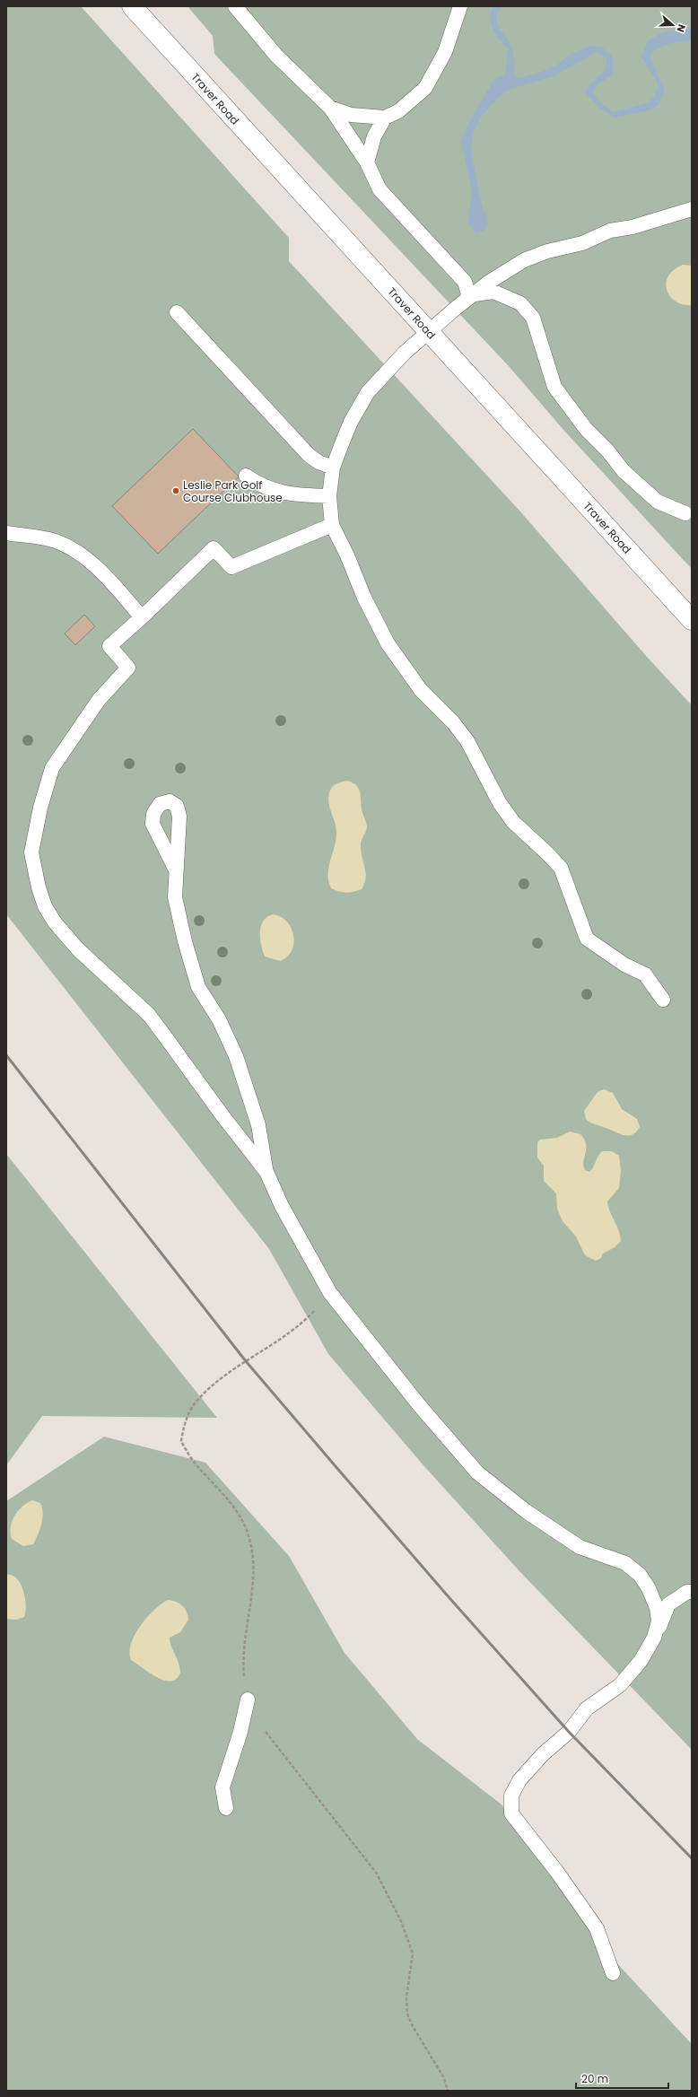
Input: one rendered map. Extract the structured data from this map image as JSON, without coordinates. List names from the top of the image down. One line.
{"streets":{"street":["Traver Road"]},"places":["Leslie Park Golf Course Clubhouse"],"scale_bar":"20 m","north":"right"}
